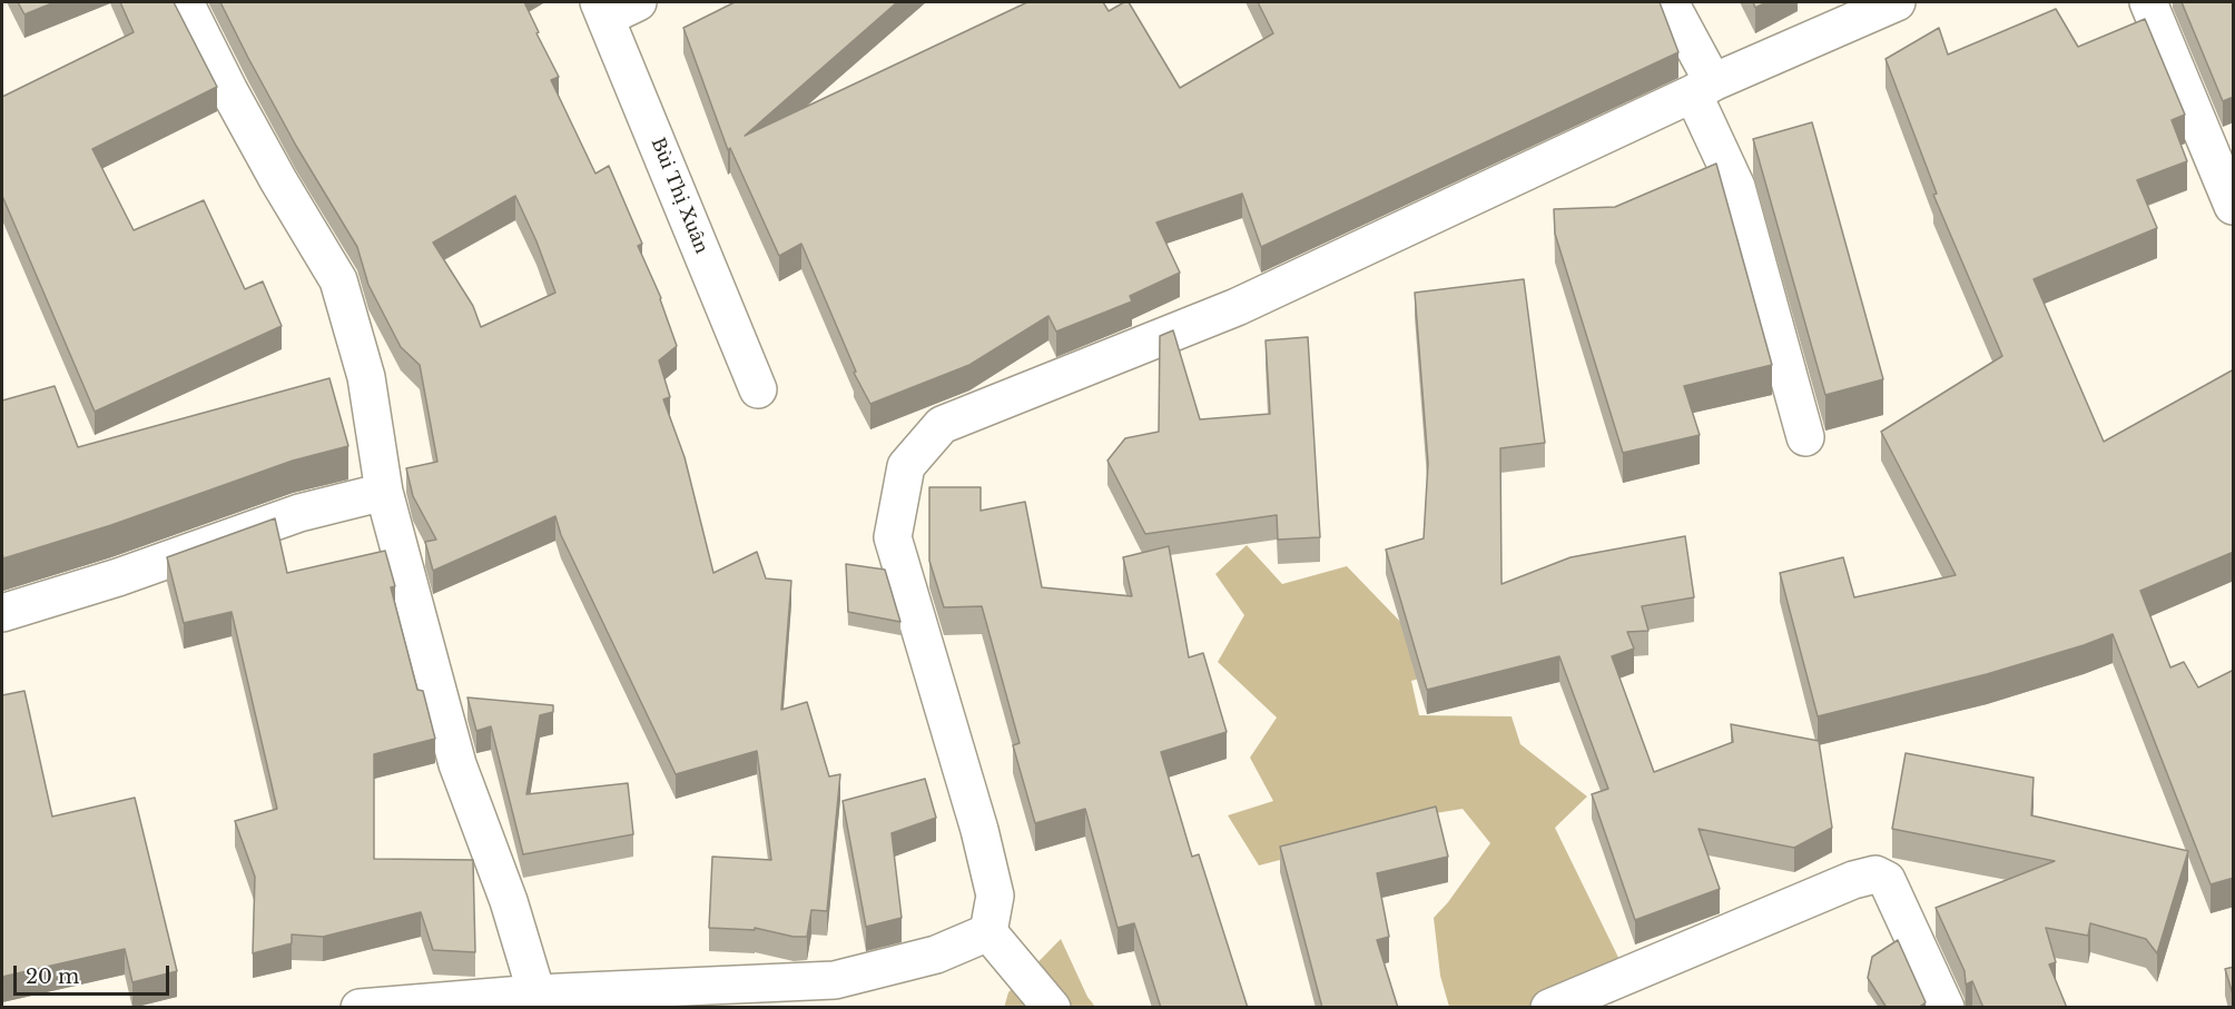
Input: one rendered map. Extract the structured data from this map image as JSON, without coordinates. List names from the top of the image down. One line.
{"streets":{"street":["Bùi Thị Xuân"]},"scale_bar":"20 m"}
